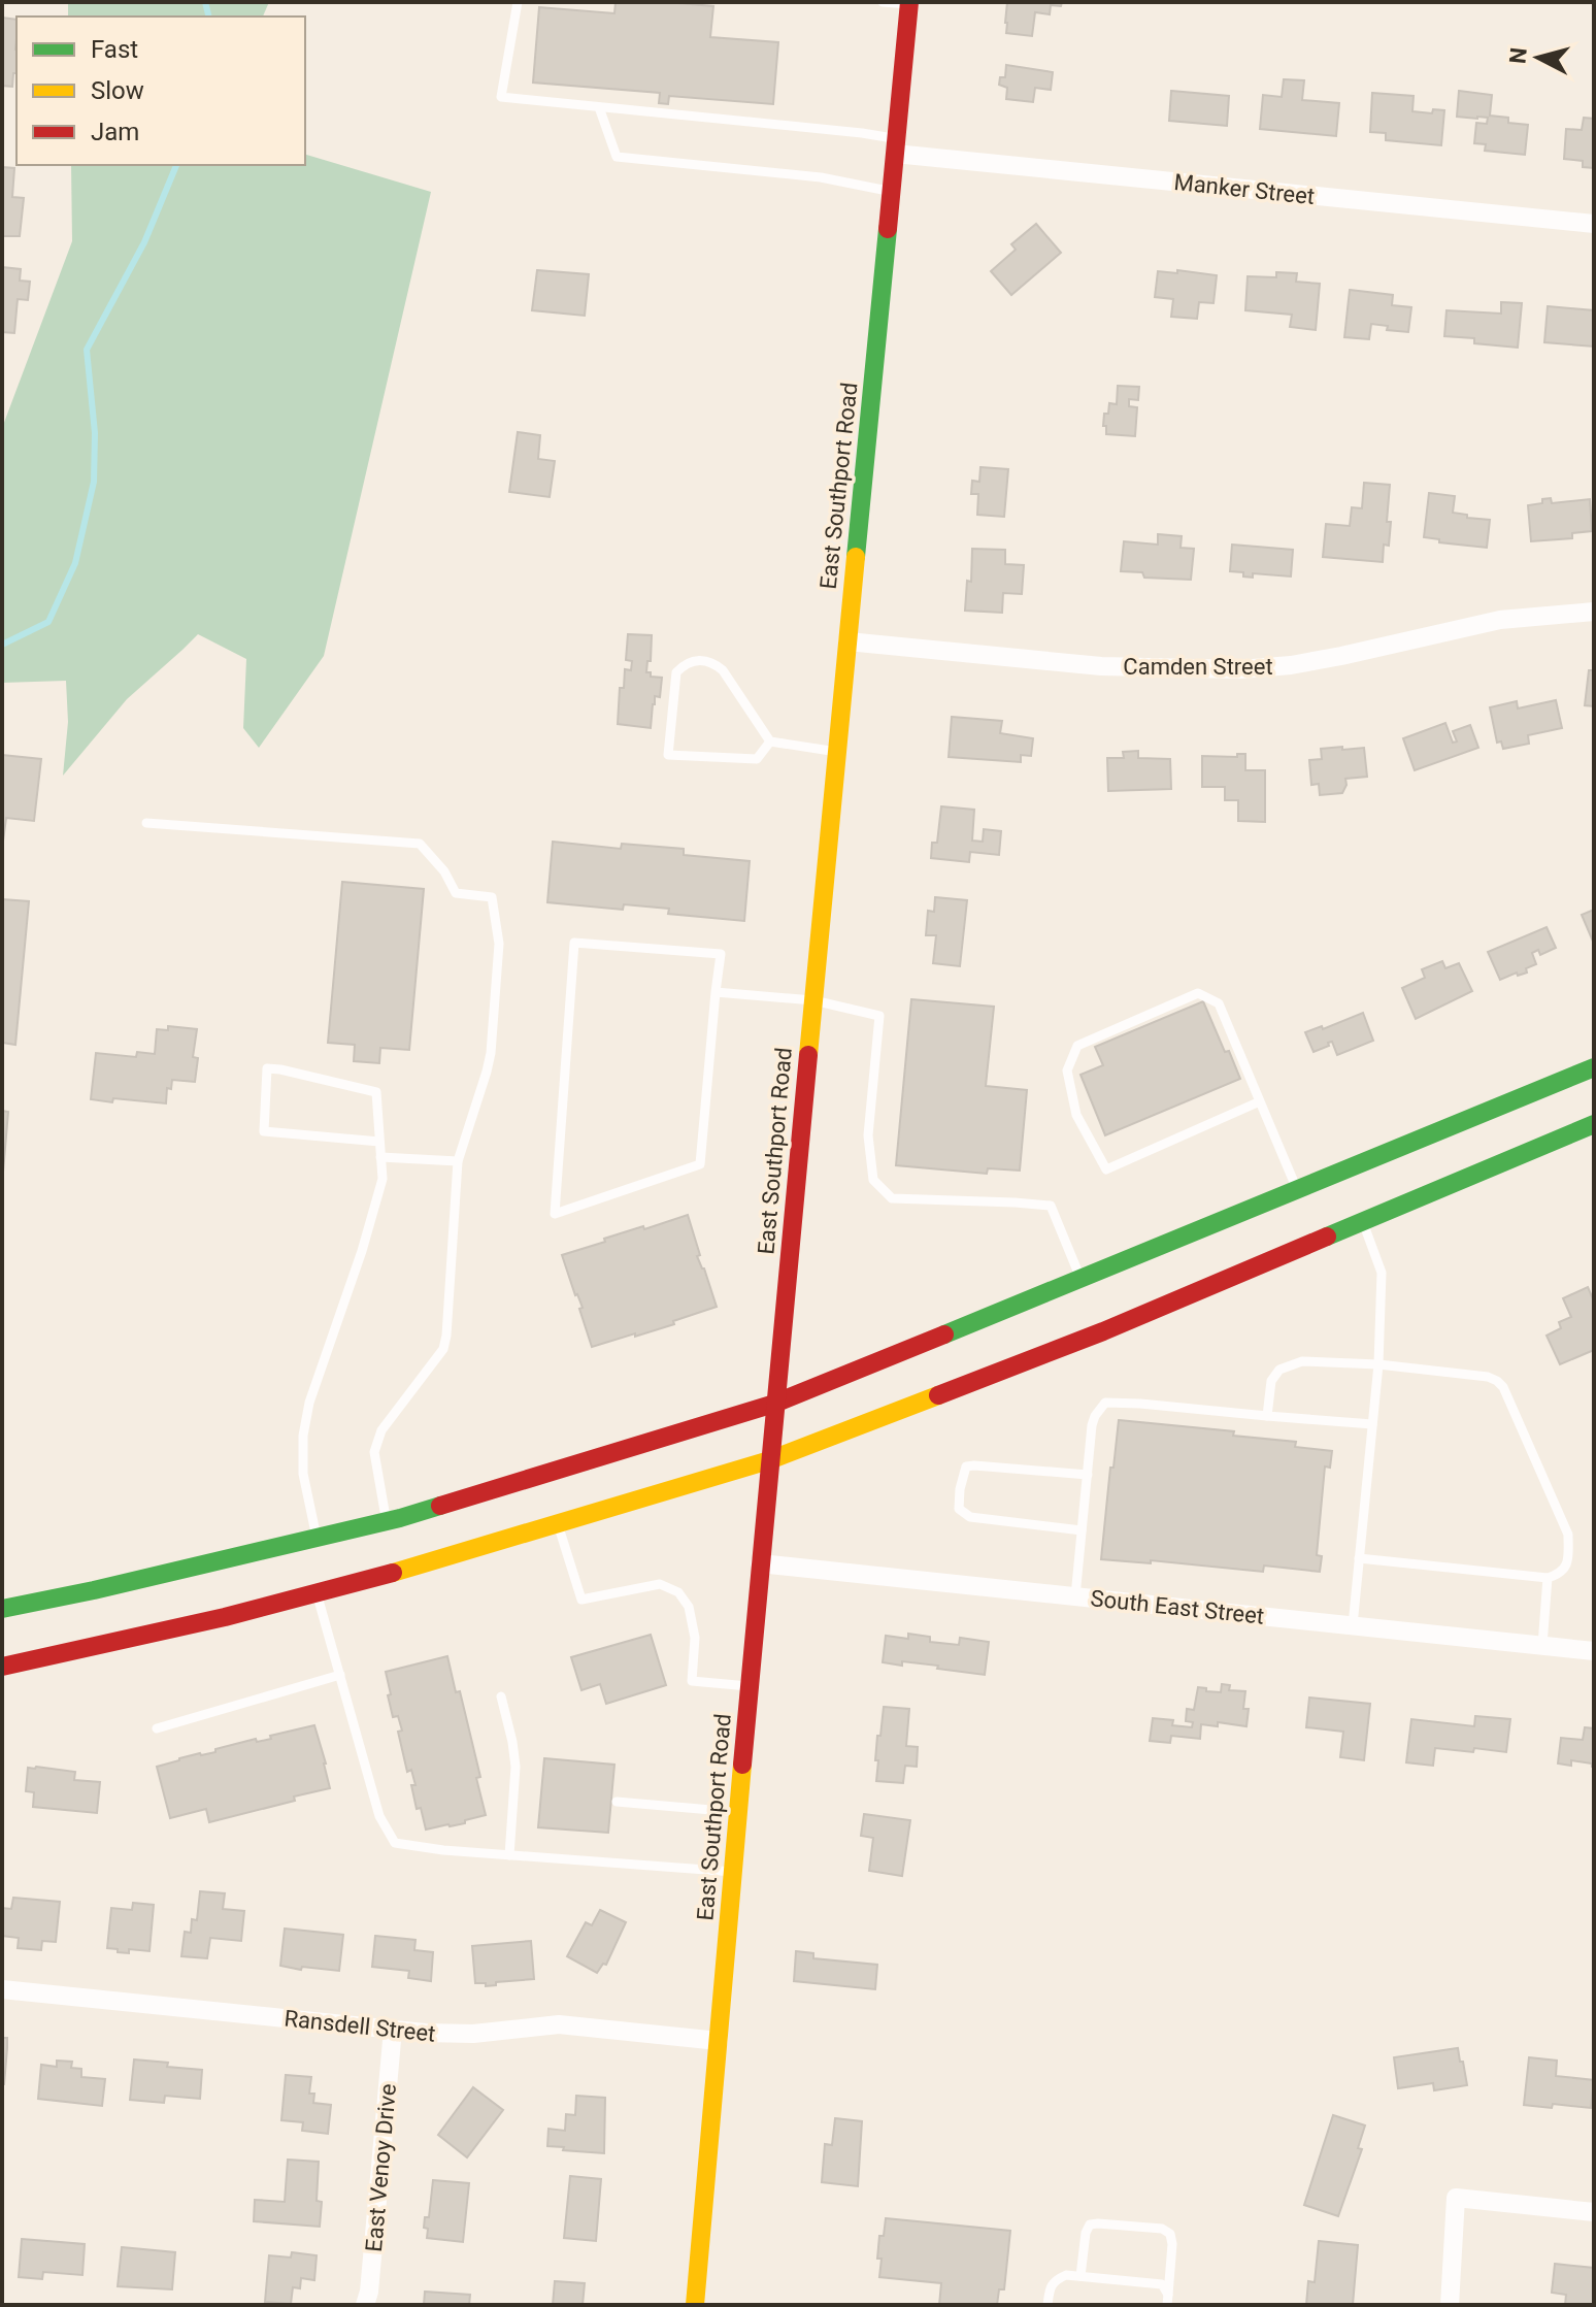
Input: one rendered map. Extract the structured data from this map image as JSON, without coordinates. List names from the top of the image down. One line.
{"streets":{"main road":["East Southport Road"],"street":["Manker Street","Camden Street","South East Street","Ransdell Street","East Venoy Drive"]},"crossings":[["Manker Street","East Southport Road"],["East Southport Road","Camden Street"],["East Southport Road","South East Street"],["East Southport Road","Ransdell Street"],["Ransdell Street","East Venoy Drive"]],"legend":["Fast","Slow","Jam"],"north":"left"}
